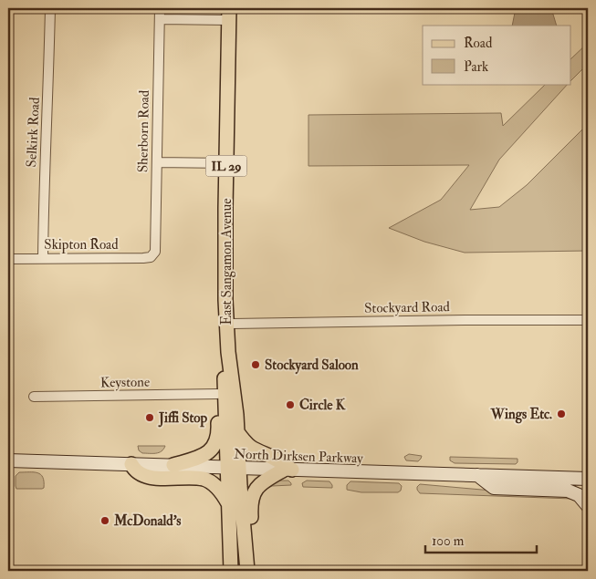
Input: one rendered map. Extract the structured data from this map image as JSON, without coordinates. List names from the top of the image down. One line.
{"streets":{"main road":["IL 29","East Sangamon Avenue"],"street":["Sherborn Road","Selkirk Road","Skipton Road","Stockyard Road","Keystone","North Dirksen Parkway"]},"crossings":[["Sherborn Road","Skipton Road"],["Selkirk Road","Skipton Road"],["East Sangamon Avenue","Stockyard Road"],["East Sangamon Avenue","North Dirksen Parkway"]],"places":["Stockyard Saloon","Circle K","Wings Etc.","Jiffi Stop","McDonald's"],"legend":["Road","Park"],"scale_bar":"100 m"}
